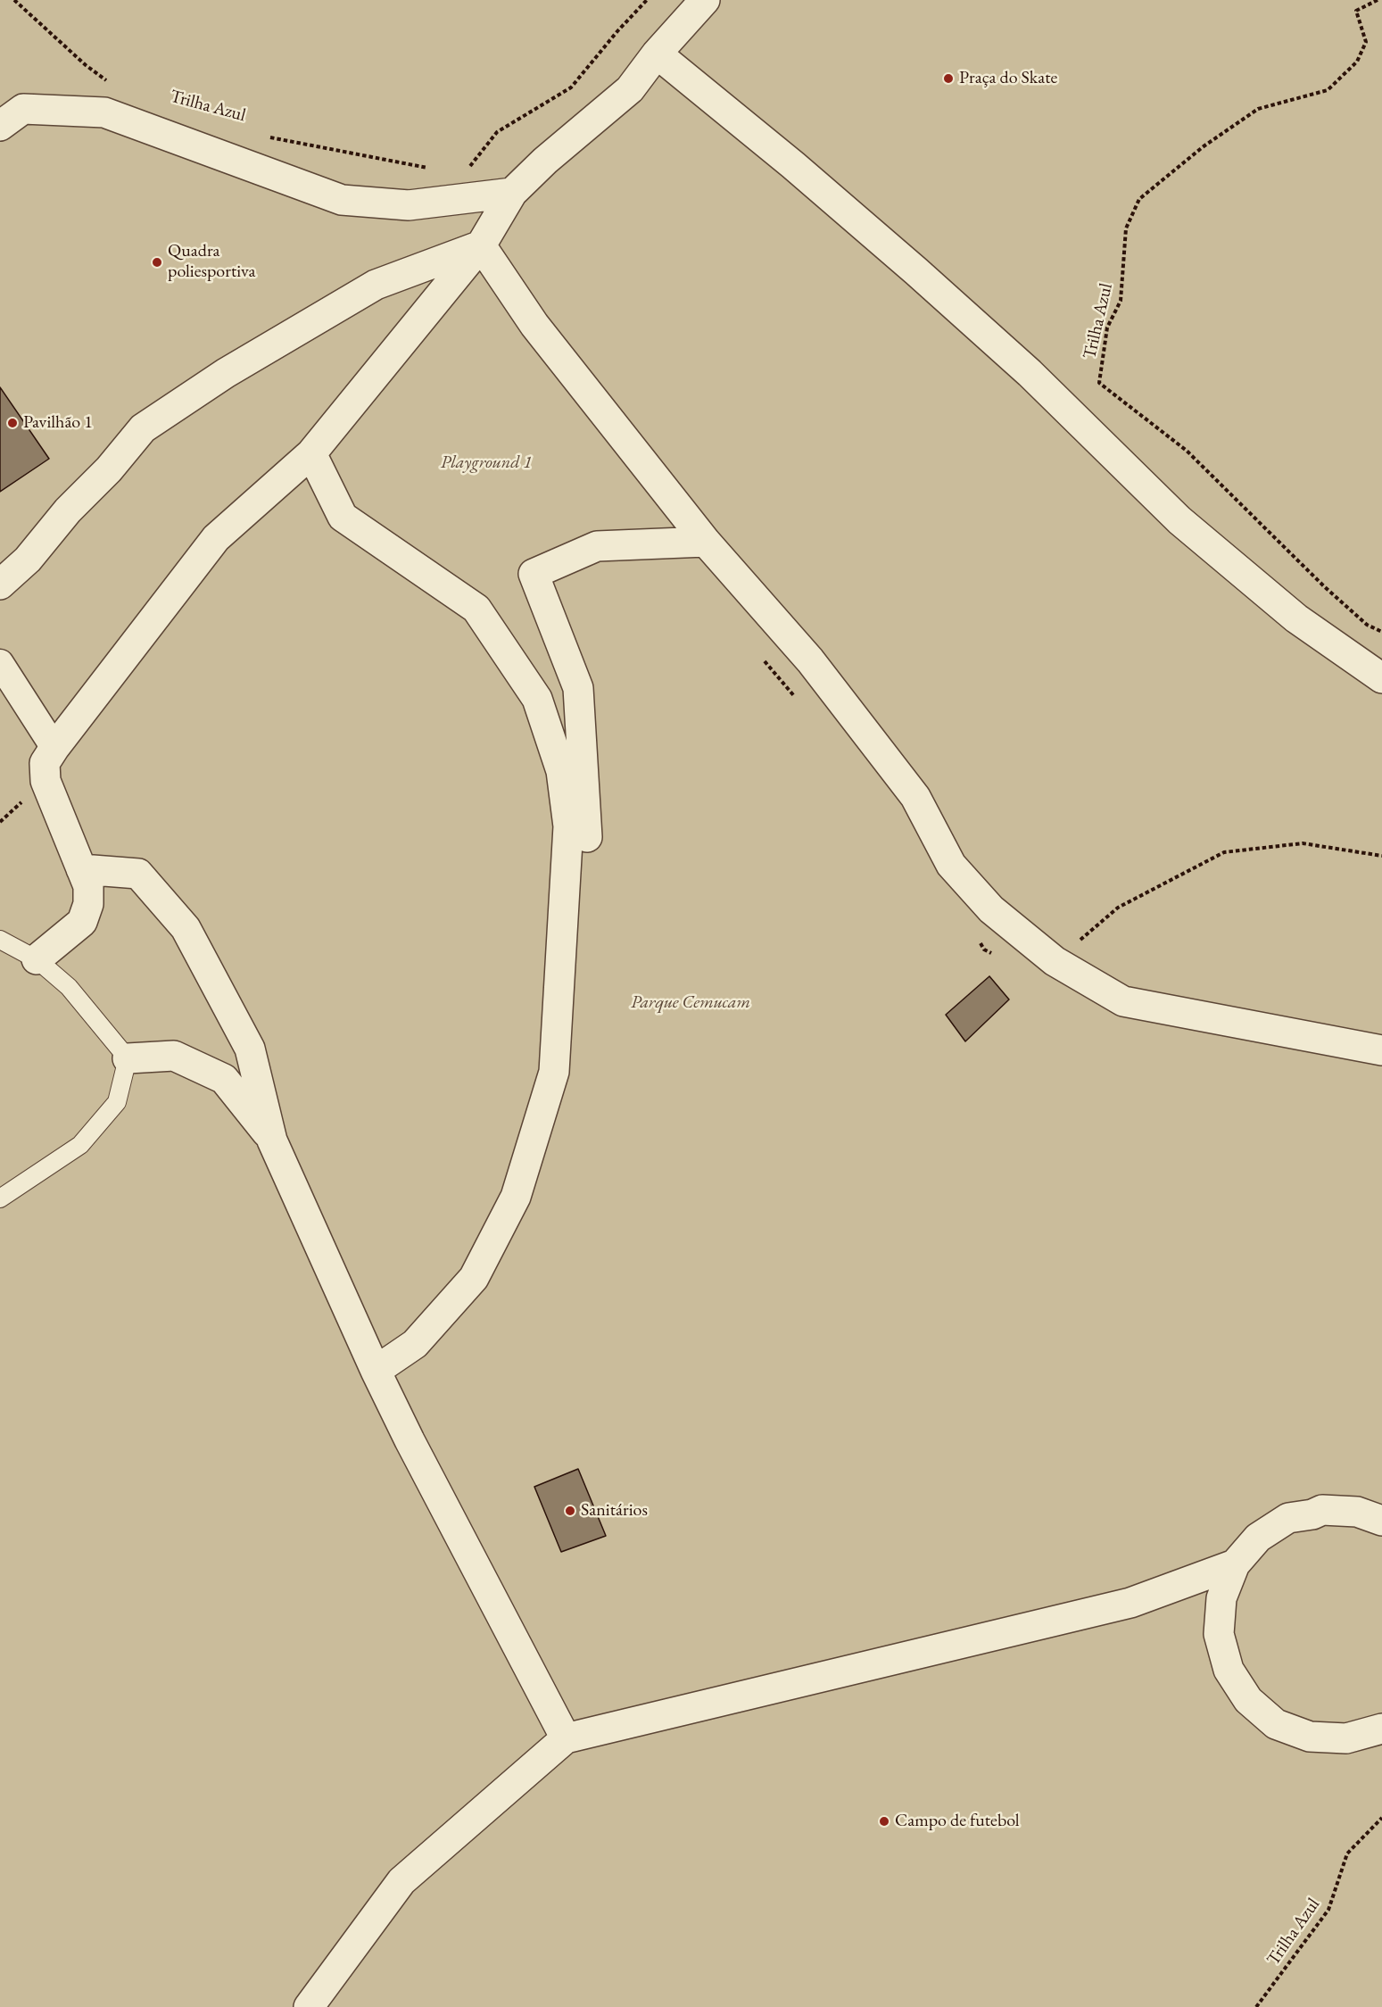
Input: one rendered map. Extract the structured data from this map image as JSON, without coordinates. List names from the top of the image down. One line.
{"streets":{"path":["Trilha Azul"]},"parks":["Playground 1","Parque Cemucam"],"places":["Praça do Skate","Quadra poliesportiva","Pavilhão 1","Sanitários","Campo de futebol"]}
